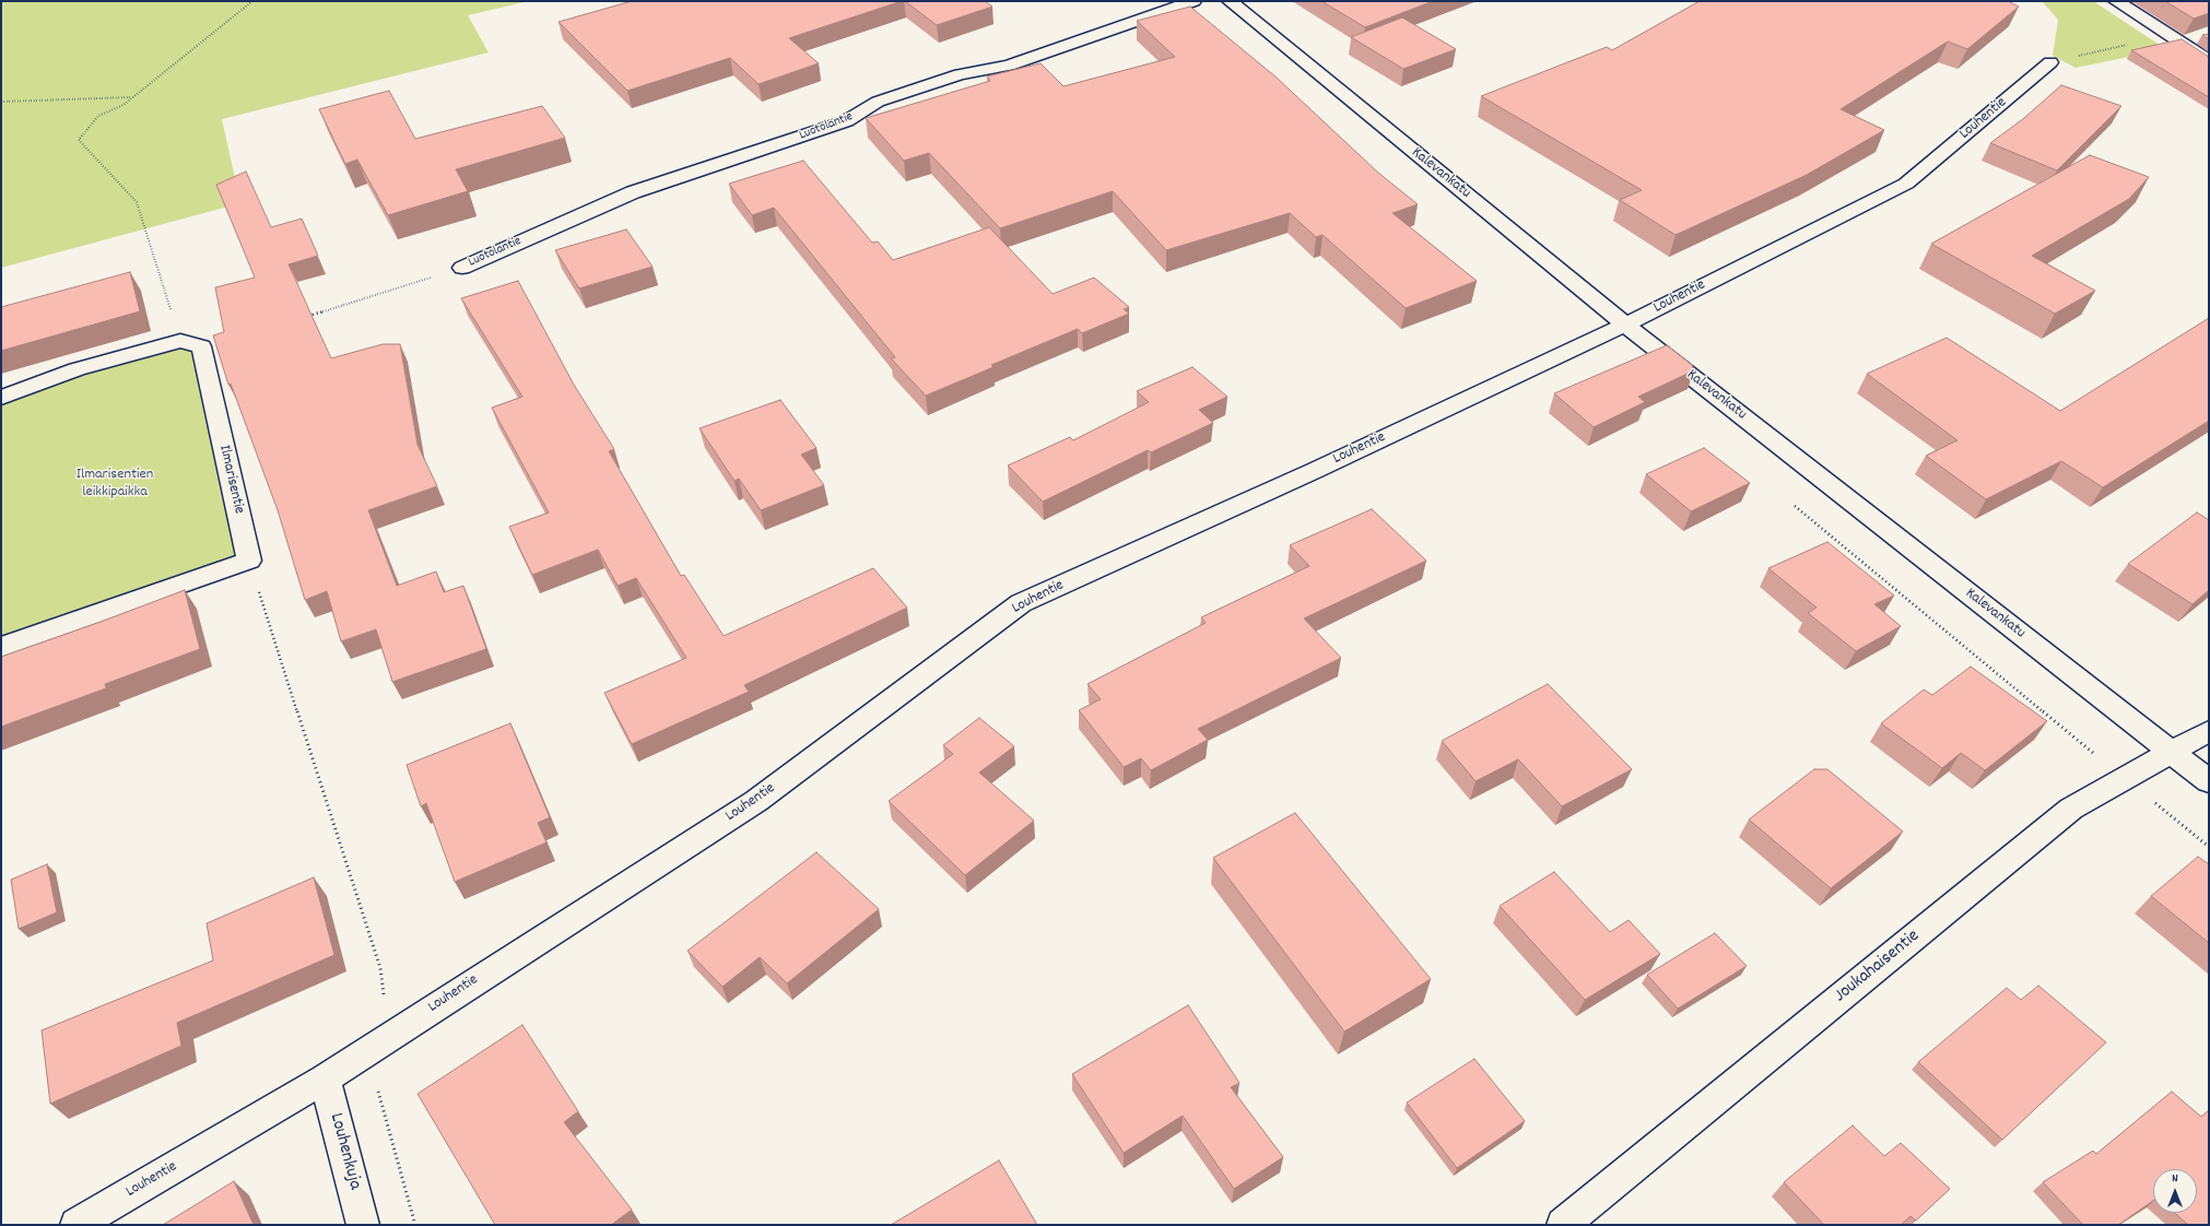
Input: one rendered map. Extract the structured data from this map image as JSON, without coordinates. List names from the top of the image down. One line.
{"streets":{"street":["Louhentie","Luotolantie","Kalevankatu","Ilmarisentie","Joukahaisentie","Louhenkuja"]},"crossings":[["Louhentie","Kalevankatu"],["Louhentie","Louhenkuja"],["Kalevankatu","Joukahaisentie"]],"parks":["Ilmarisentien leikkipaikka"],"north":"top"}
